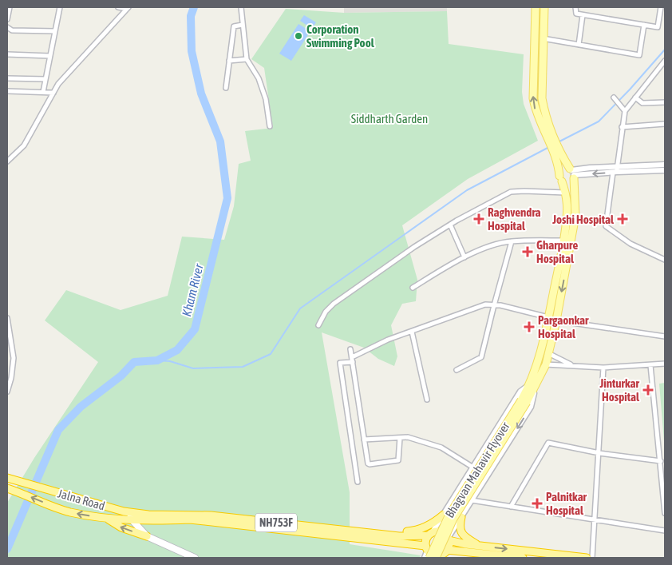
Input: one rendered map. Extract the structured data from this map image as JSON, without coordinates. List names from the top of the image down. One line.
{"streets":{"highway":["Jalna Road","NH753F"],"main road":["Bhagvan Mahavir Flyover"]},"crossings":[["Jalna Road","NH753F"]],"water":["Kham River"],"parks":["Siddharth Garden"],"places":{"other":["Corporation Swimming Pool"],"health":["Raghvendra Hospital","Joshi Hospital","Gharpure Hospital","Pargaonkar Hospital","Jinturkar Hospital","Palnitkar Hospital"]}}
